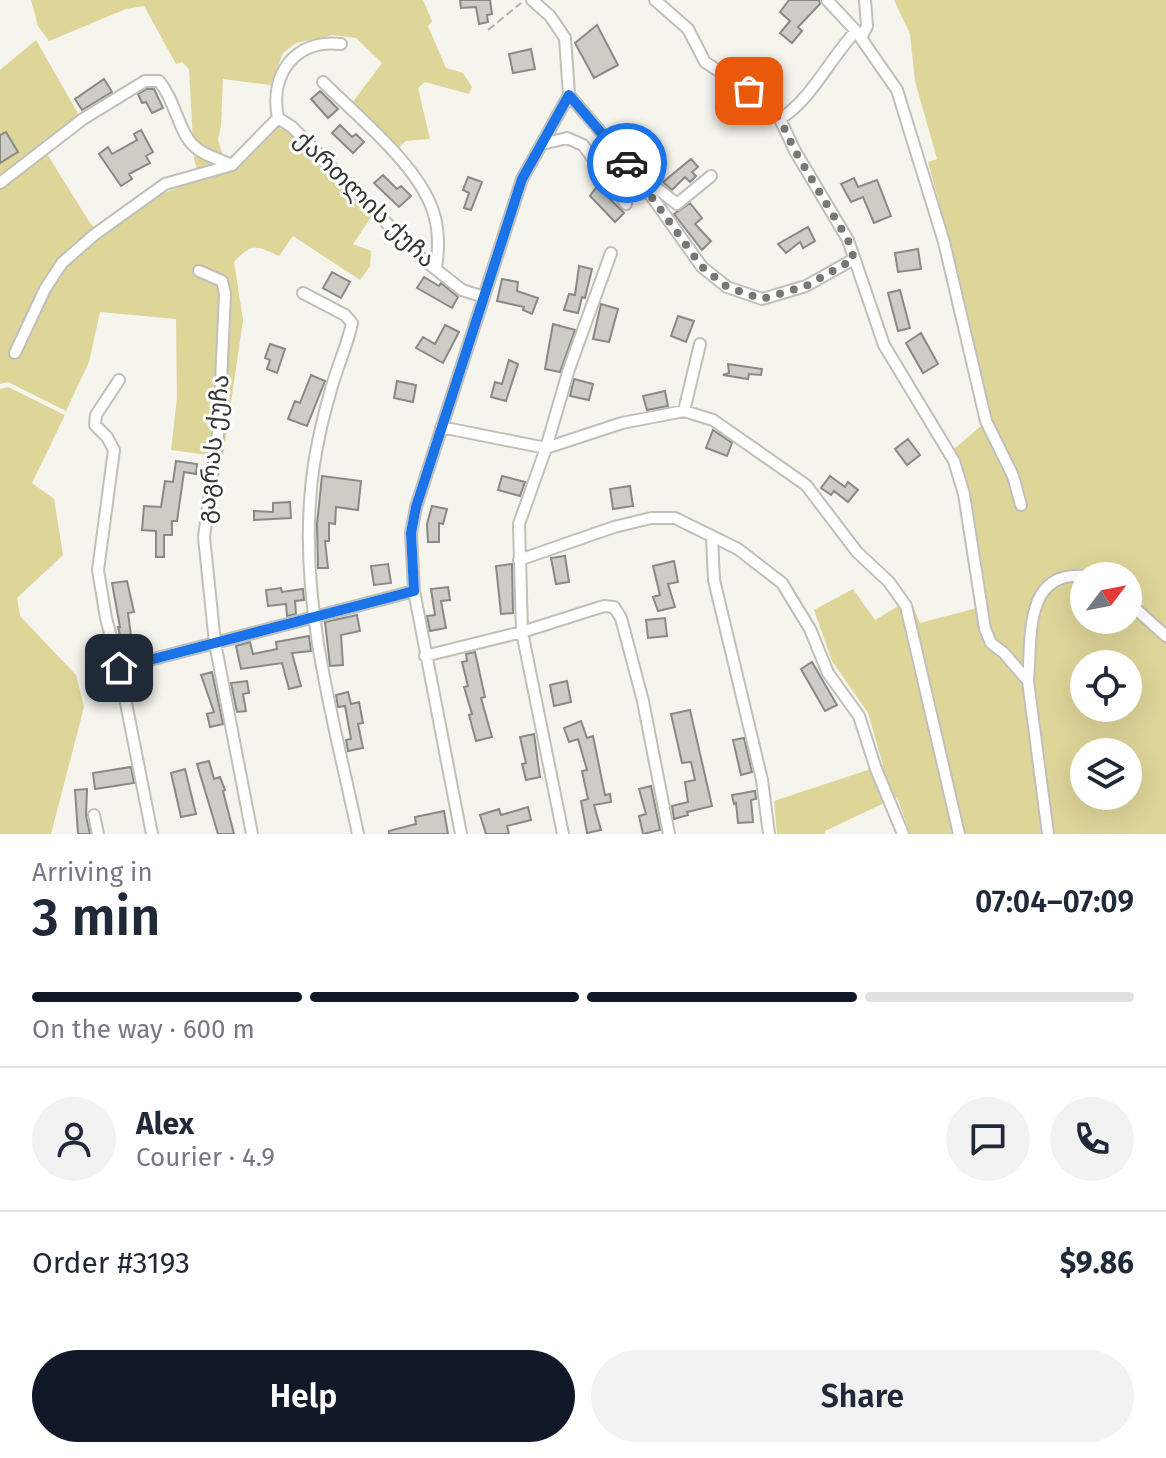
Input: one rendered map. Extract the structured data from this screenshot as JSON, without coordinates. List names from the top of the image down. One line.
{"streets":{"street":["ქართლის ქუჩა","გაგრას ქუჩა"]},"north":"top right","page":{"heading":["3 min","Arriving in","07:04–07:09"],"panel":["Alex","Courier · 4.9","Order #3193","$9.86"],"bar":"On the way · 600 m","buttons":["Help","Share"]}}
